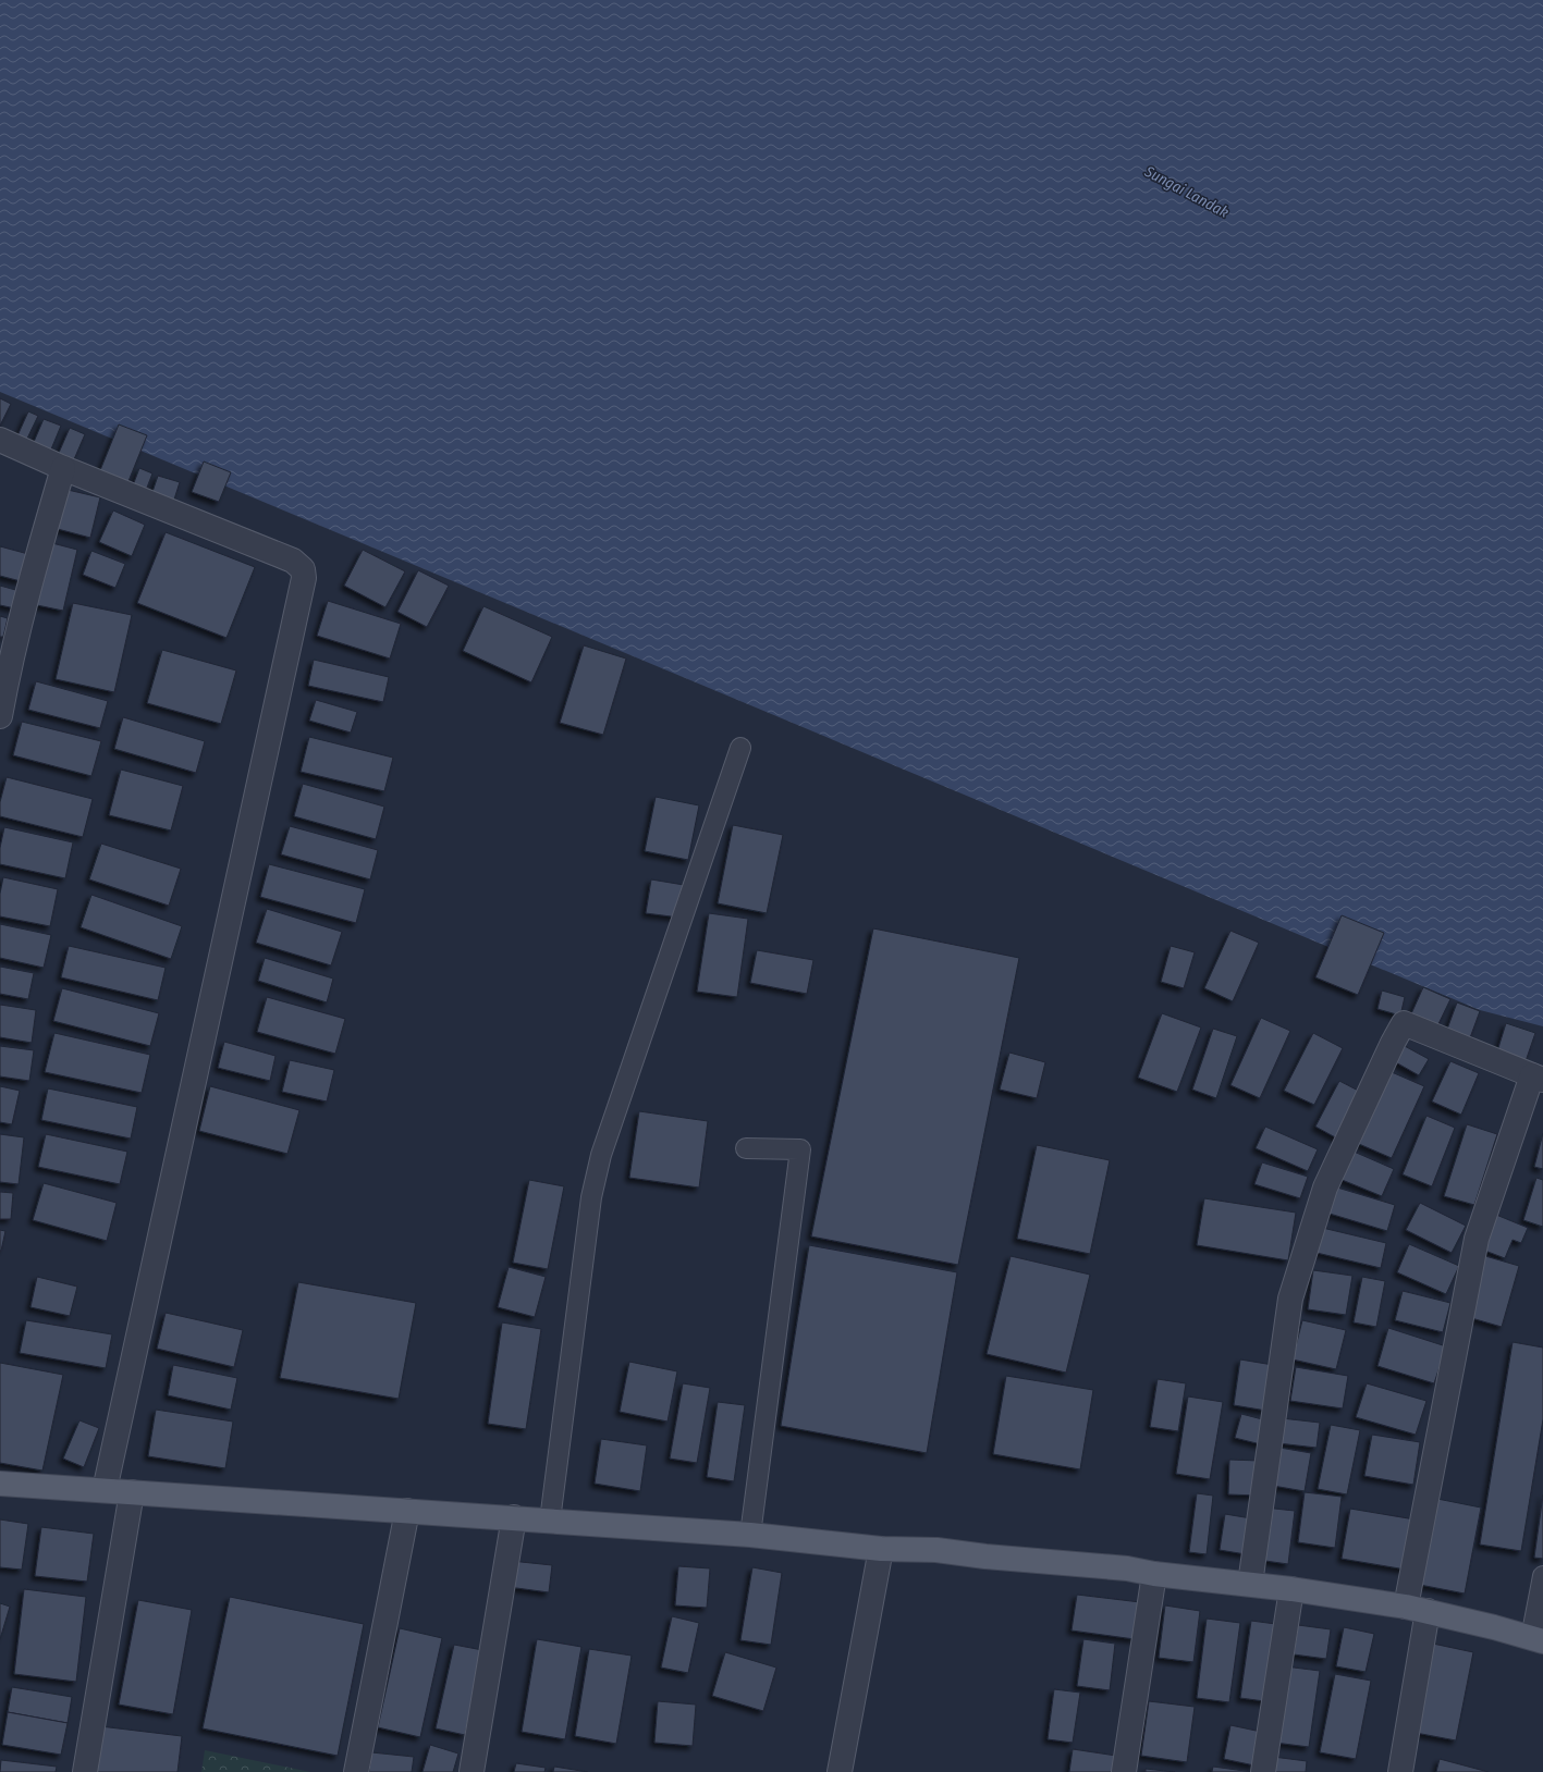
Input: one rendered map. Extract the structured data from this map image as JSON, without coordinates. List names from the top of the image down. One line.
{"water":["Sungai Landak"]}
